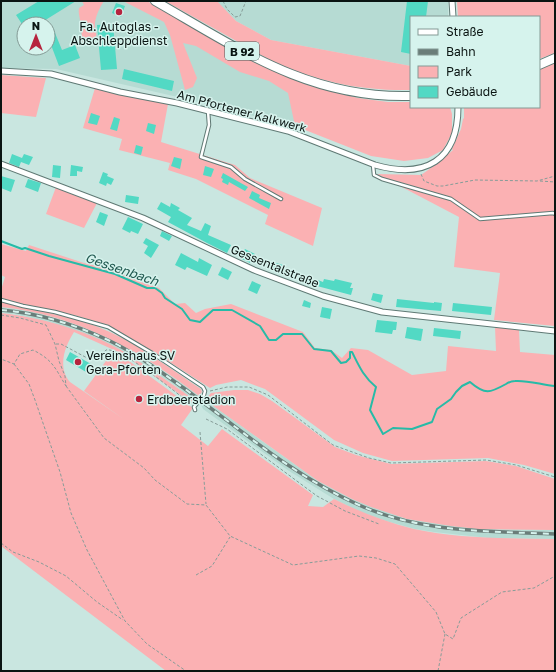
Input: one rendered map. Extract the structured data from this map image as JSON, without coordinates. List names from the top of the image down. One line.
{"streets":{"main road":["B 92"],"street":["Am Pfortener Kalkwerk","Gessentalstraße"]},"water":["Gessenbach"],"places":["Fa. Autoglas - Abschleppdienst","Vereinshaus SV Gera-Pforten","Erdbeerstadion"],"legend":["Straße","Bahn","Park","Gebäude"],"north":"top"}
